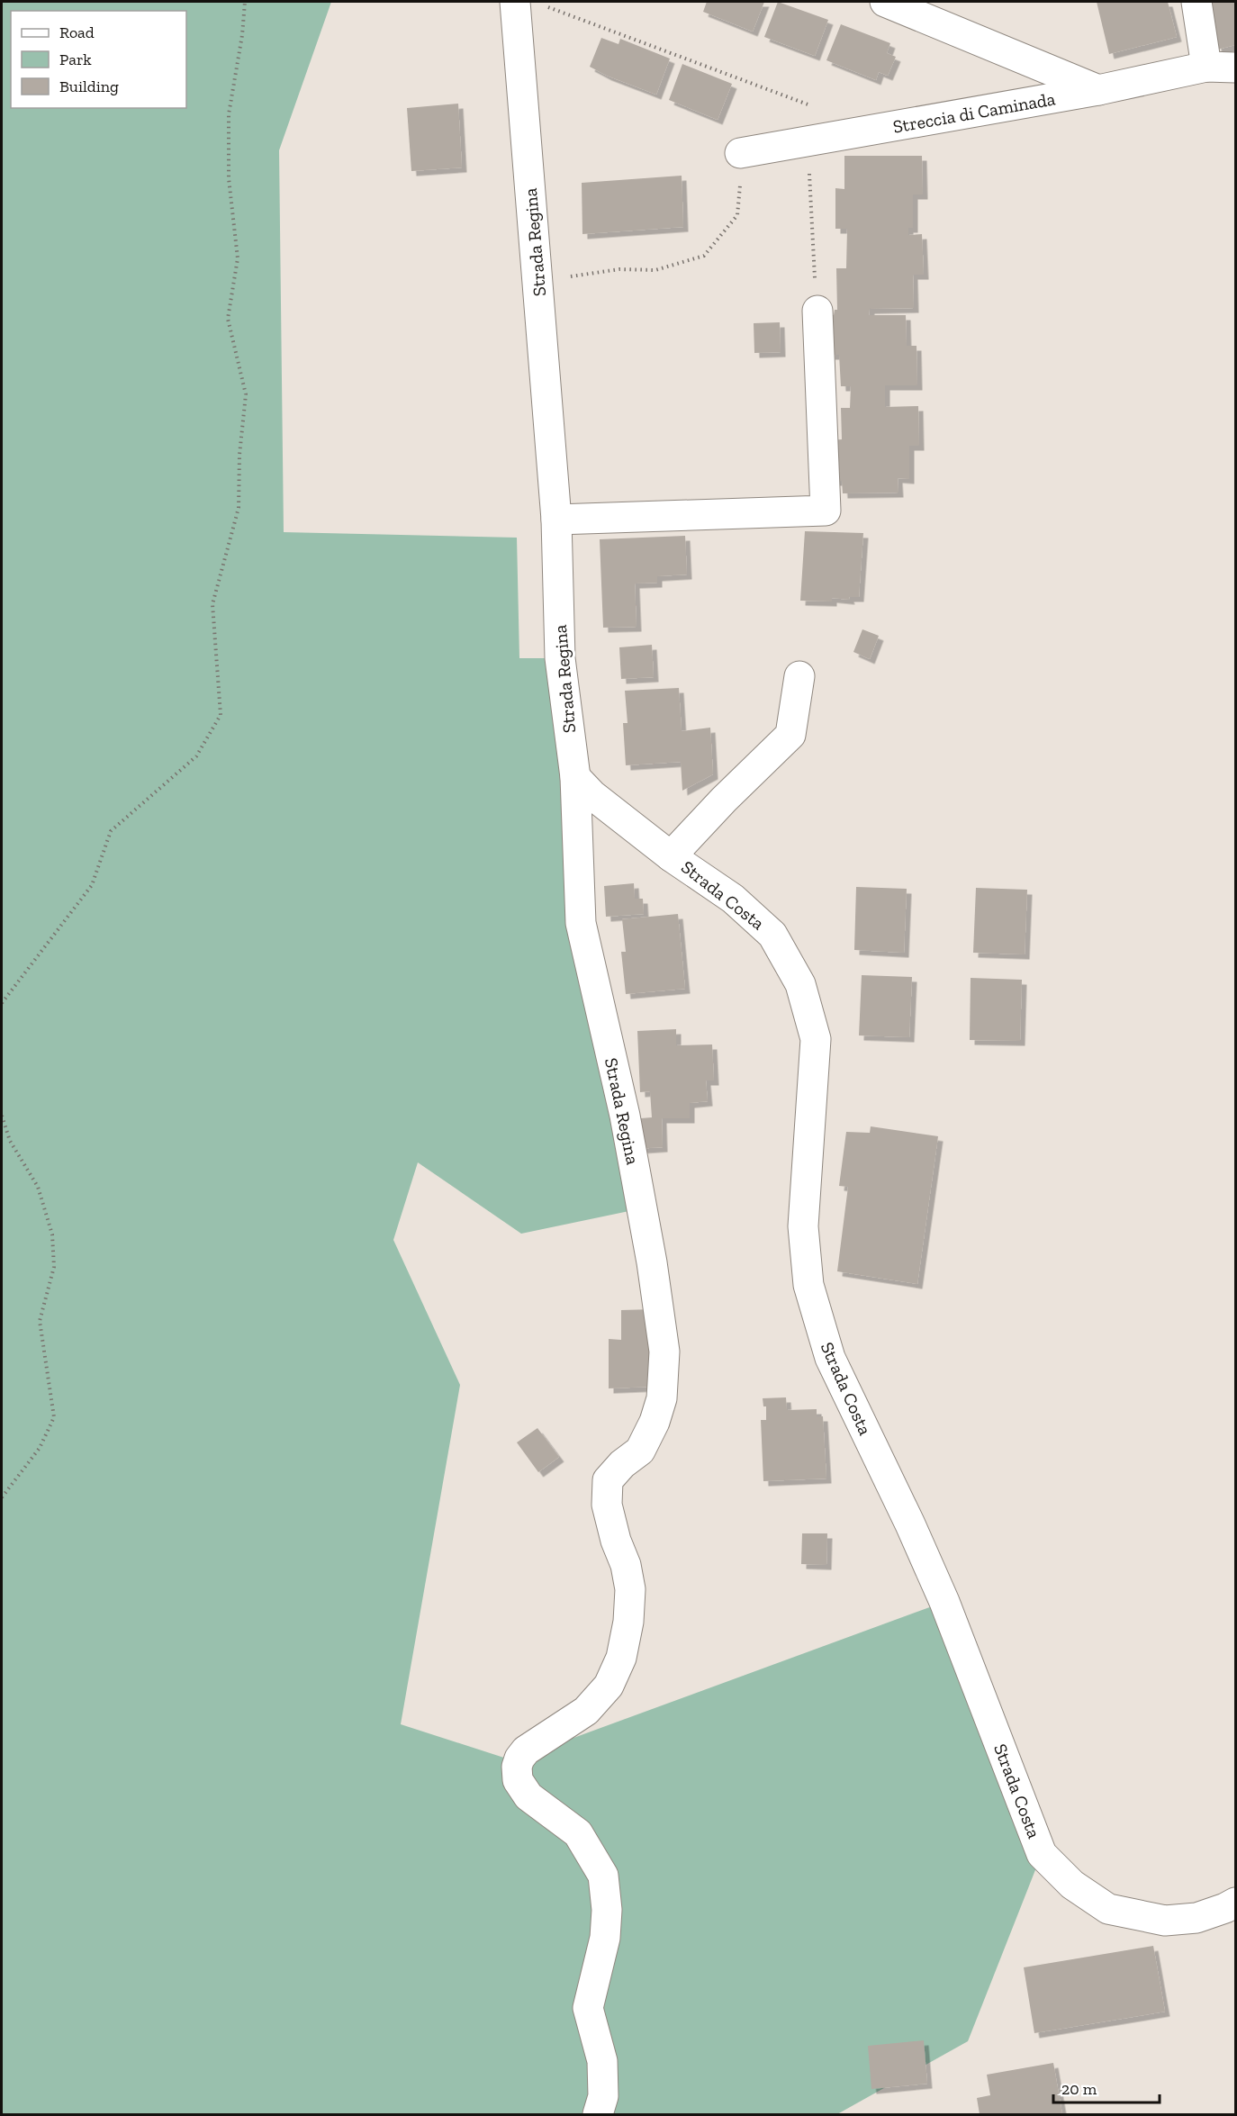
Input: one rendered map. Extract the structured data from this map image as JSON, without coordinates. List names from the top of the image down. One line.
{"streets":{"street":["Streccia di Caminada","Strada Regina","Strada Costa"]},"crossings":[["Strada Regina","Strada Costa"]],"legend":["Road","Park","Building"],"scale_bar":"20 m"}
